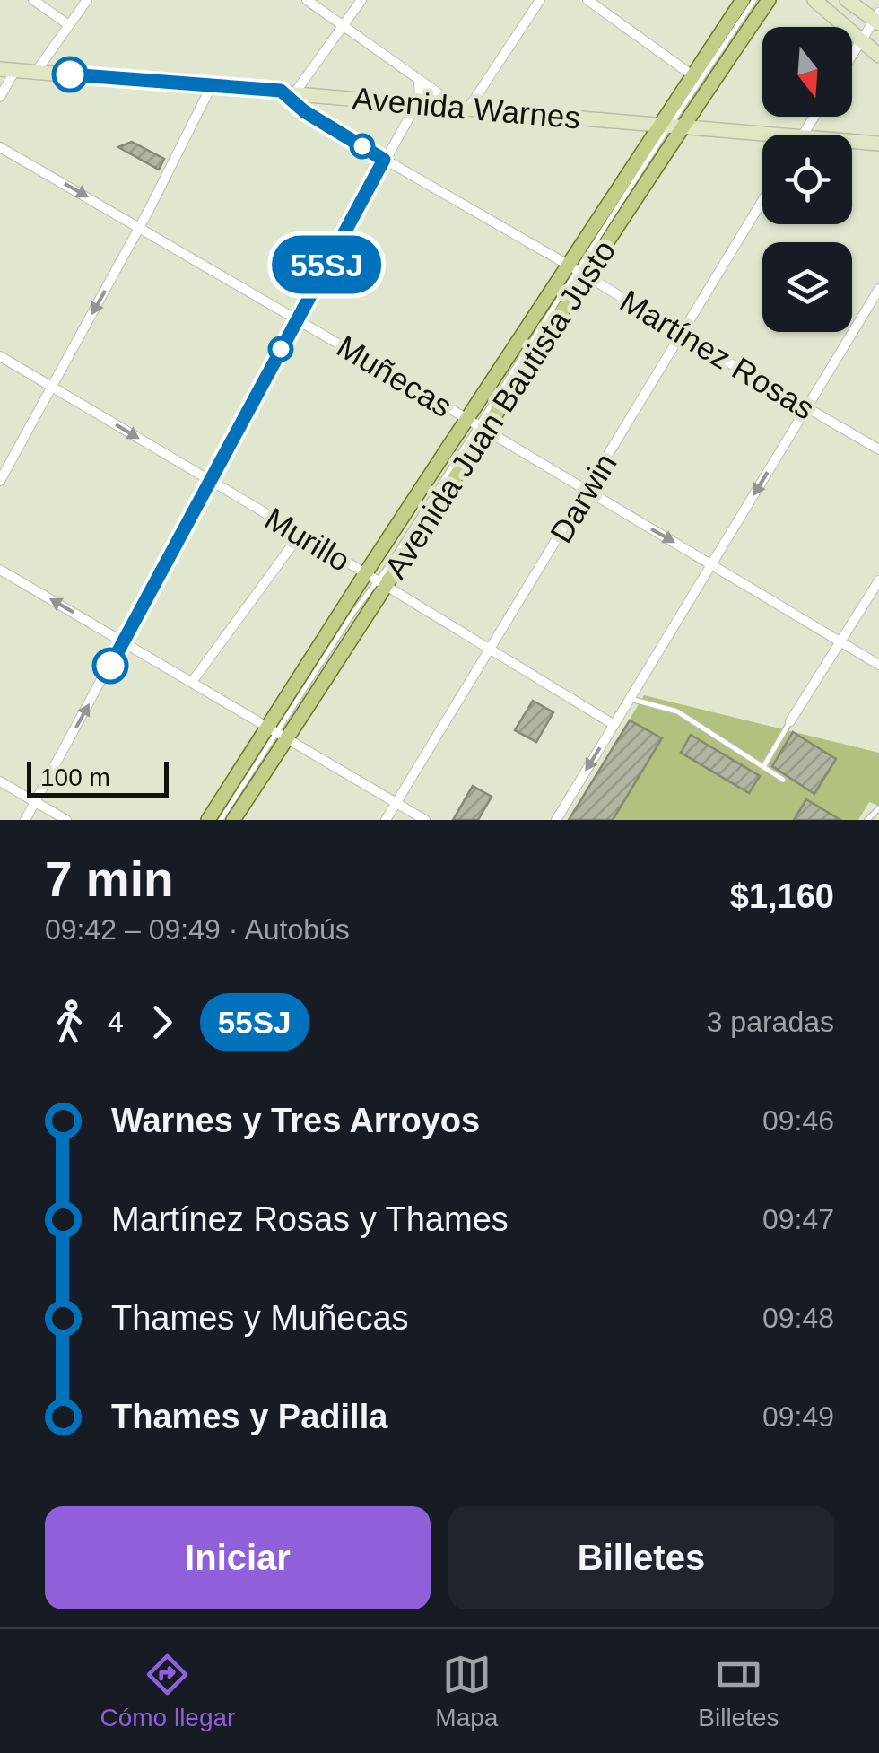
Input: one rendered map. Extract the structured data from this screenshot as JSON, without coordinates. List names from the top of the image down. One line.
{"streets":{"main road":["Avenida Warnes","Avenida Juan Bautista Justo"],"street":["Martínez Rosas","Muñecas","Darwin","Murillo"]},"crossings":[["Avenida Warnes","Martínez Rosas"],["Avenida Warnes","Avenida Juan Bautista Justo"],["Martínez Rosas","Avenida Juan Bautista Justo"],["Martínez Rosas","Darwin"],["Muñecas","Avenida Juan Bautista Justo"],["Muñecas","Darwin"],["Avenida Juan Bautista Justo","Murillo"],["Darwin","Murillo"]],"lines":["bus line 55SJ"],"scale_bar":"100 m","north":"bottom","page":{"on_map":"55SJ","scale":"100 m","heading":["7 min","09:42 – 09:49 · Autobús","$1,160"],"legs":["4","55SJ","3 paradas"],"list":[{"name":"Warnes y Tres Arroyos","value":"09:46"},{"name":"Martínez Rosas y Thames","value":"09:47"},{"name":"Thames y Muñecas","value":"09:48"},{"name":"Thames y Padilla","value":"09:49"}],"buttons":["Iniciar","Billetes"],"tabs":["Cómo llegar","Mapa","Billetes"]}}
